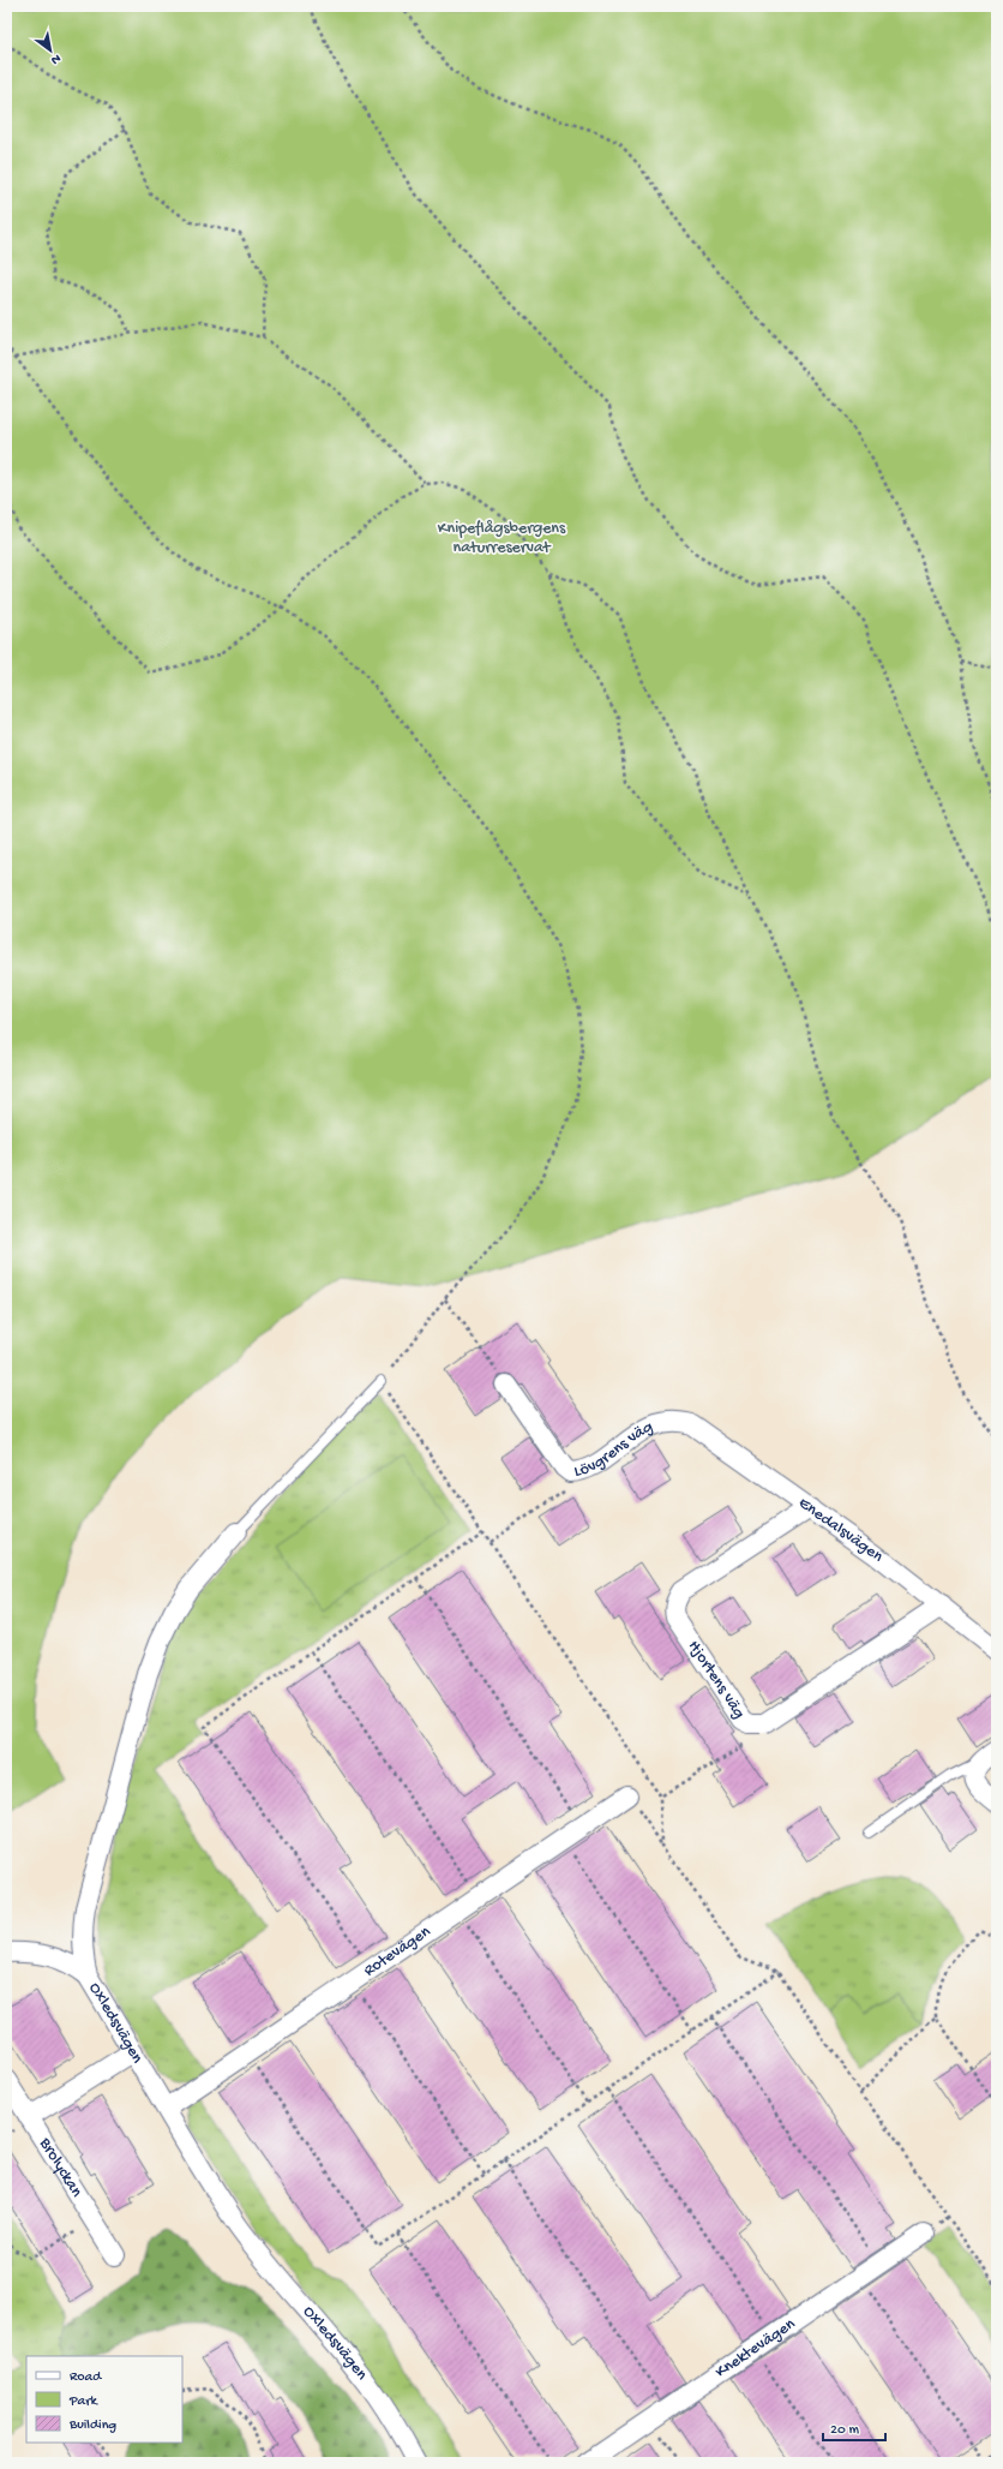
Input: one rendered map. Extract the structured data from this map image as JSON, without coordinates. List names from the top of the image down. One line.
{"streets":{"street":["Lövgrens väg","Enedalsvägen","Hjortens väg","Rotevägen","Oxledsvägen","Brolyckan","Knektevägen"]},"crossings":[["Lövgrens väg","Enedalsvägen"],["Enedalsvägen","Hjortens väg"],["Rotevägen","Oxledsvägen"]],"parks":["Knipeflågsbergens naturreservat"],"legend":["Road","Park","Building"],"scale_bar":"20 m","north":"bottom right"}
